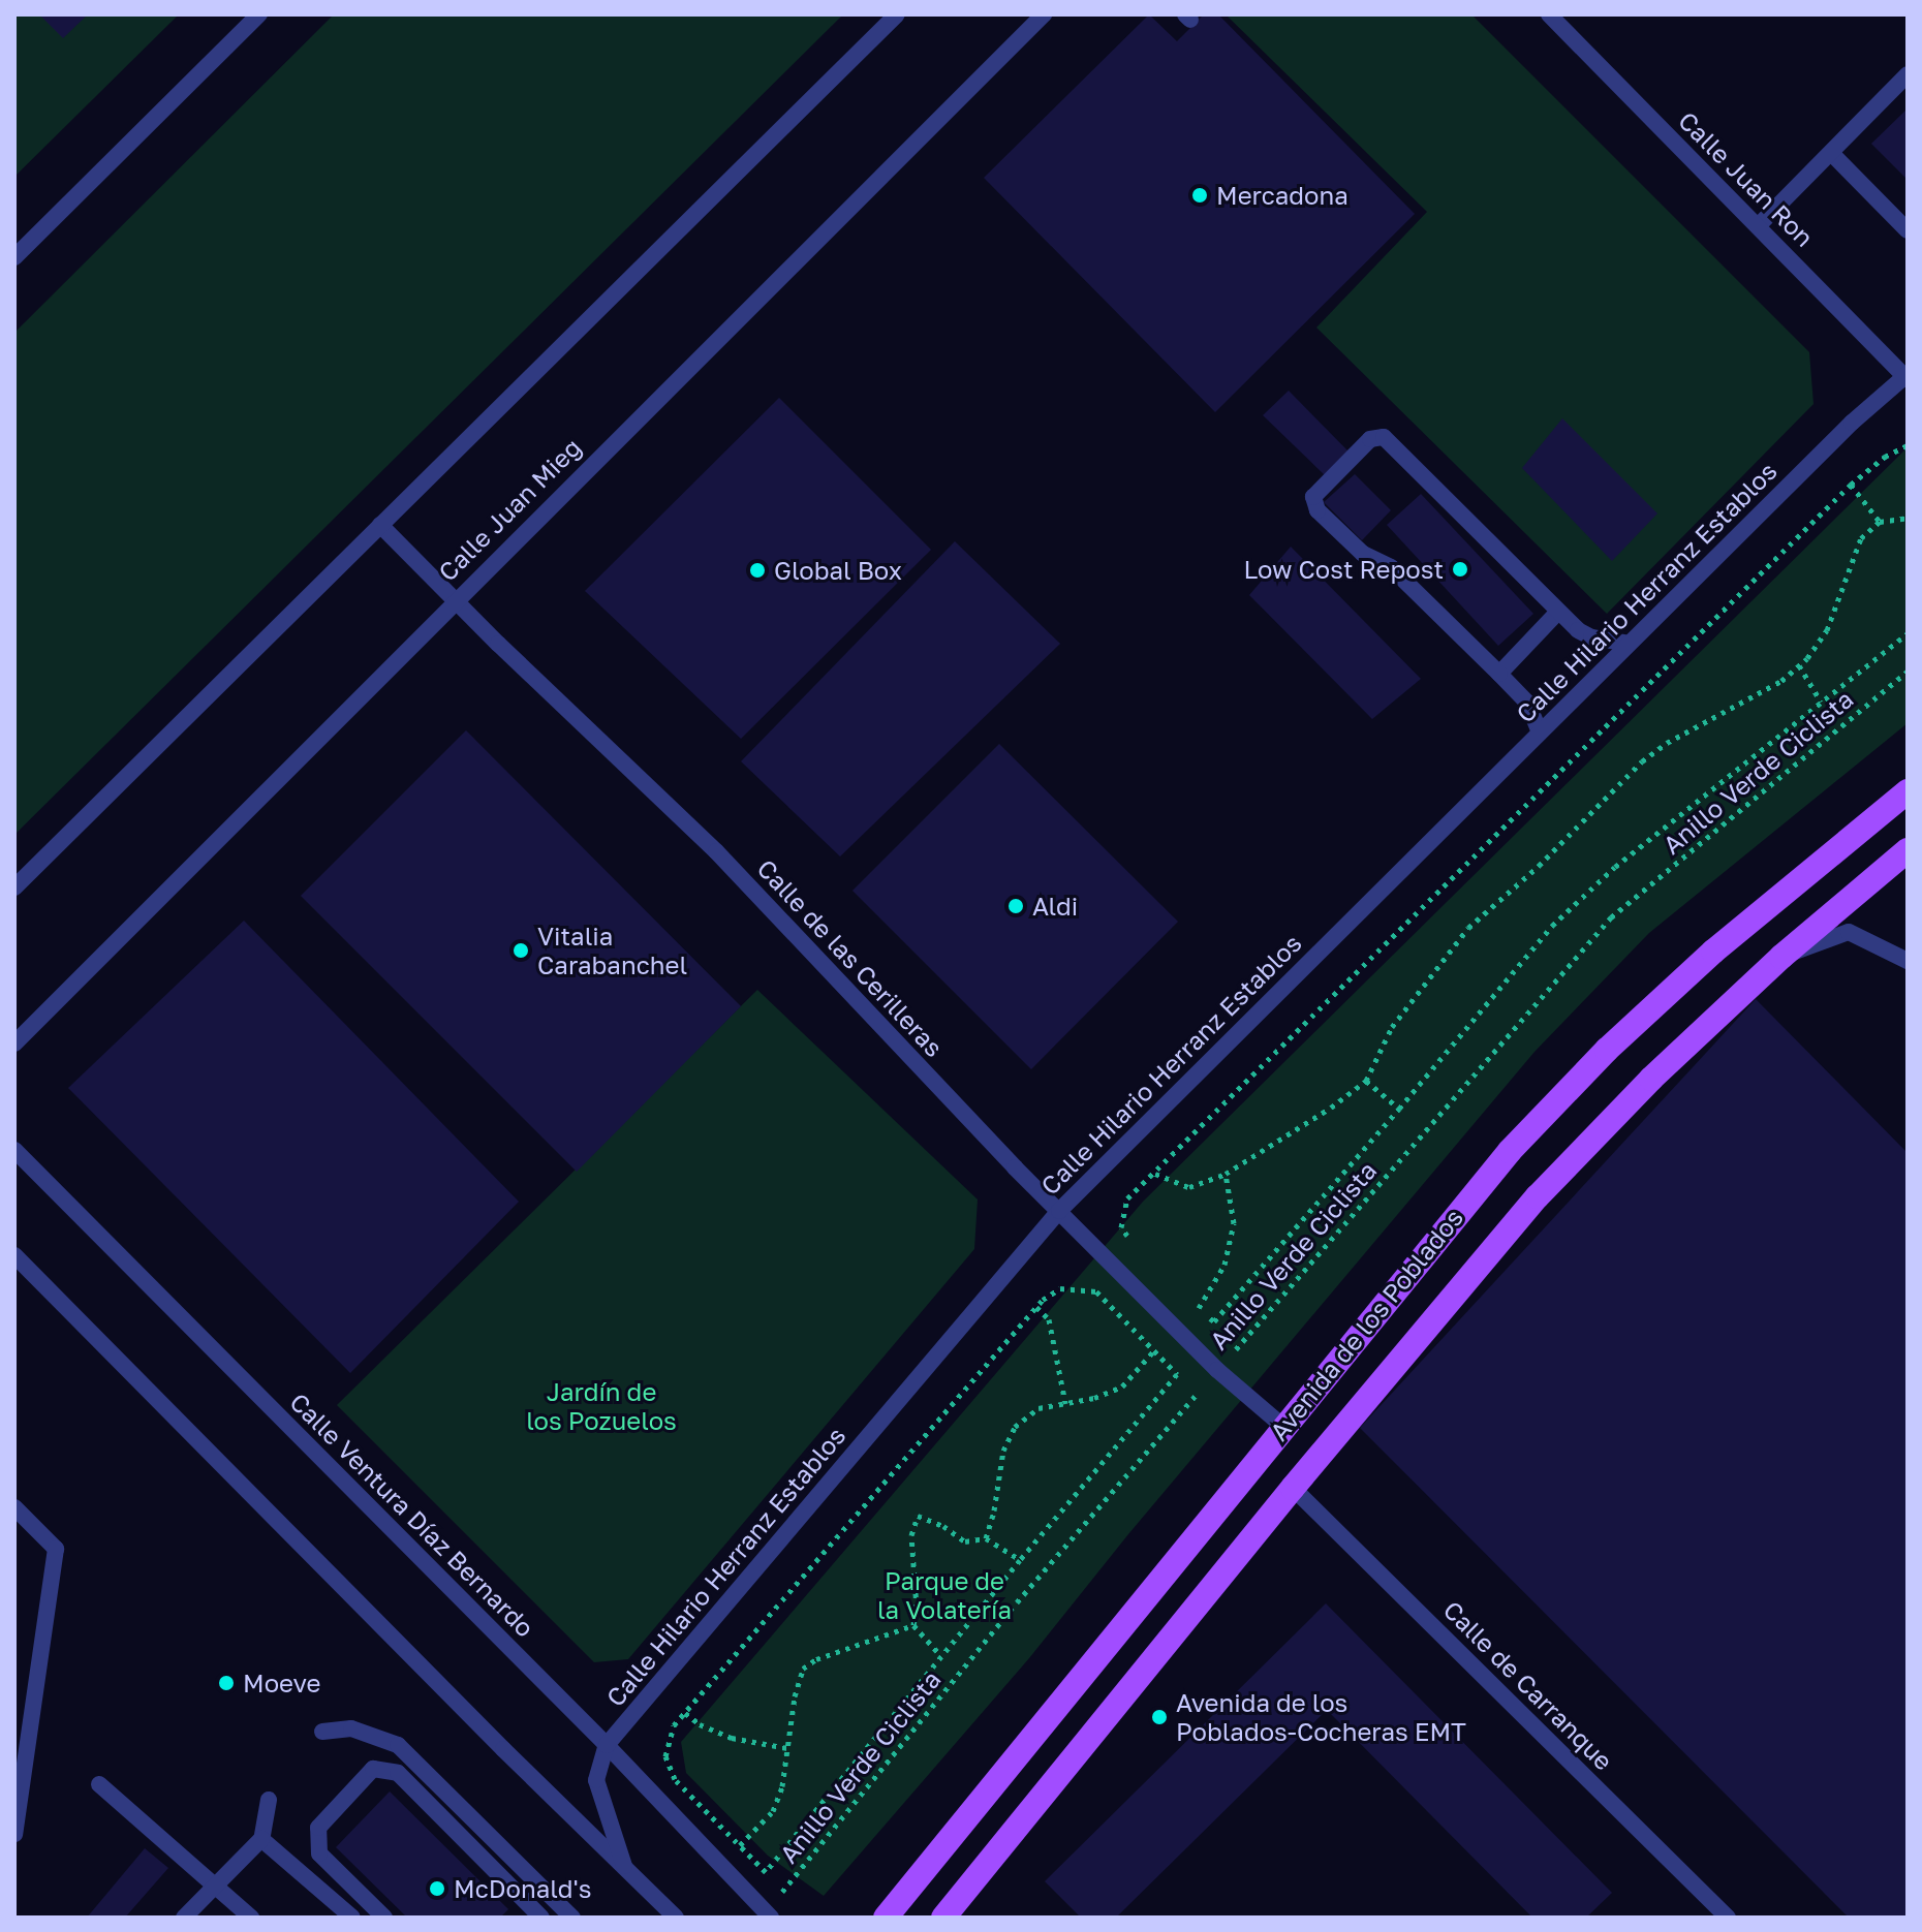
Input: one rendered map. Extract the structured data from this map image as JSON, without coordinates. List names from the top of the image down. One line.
{"streets":{"main road":["Avenida de los Poblados"],"street":["Calle Juan Ron","Calle Juan Mieg","Calle Hilario Herranz Establos","Calle de las Cerilleras","Calle Ventura Díaz Bernardo","Calle de Carranque"],"path":["Anillo Verde Ciclista"]},"crossings":[["Calle Juan Ron","Calle Hilario Herranz Establos"],["Calle Juan Mieg","Calle de las Cerilleras"],["Calle Hilario Herranz Establos","Calle de las Cerilleras"],["Calle Hilario Herranz Establos","Calle Ventura Díaz Bernardo"],["Anillo Verde Ciclista","Calle de las Cerilleras"],["Anillo Verde Ciclista","Calle Ventura Díaz Bernardo"],["Calle de las Cerilleras","Avenida de los Poblados"],["Avenida de los Poblados","Calle de Carranque"]],"parks":["Jardín de los Pozuelos","Parque de la Volatería"],"places":["Mercadona","Low Cost Repost","Global Box","Aldi","Vitalia Carabanchel","Moeve","Avenida de los Poblados-Cocheras EMT","McDonald's"]}
